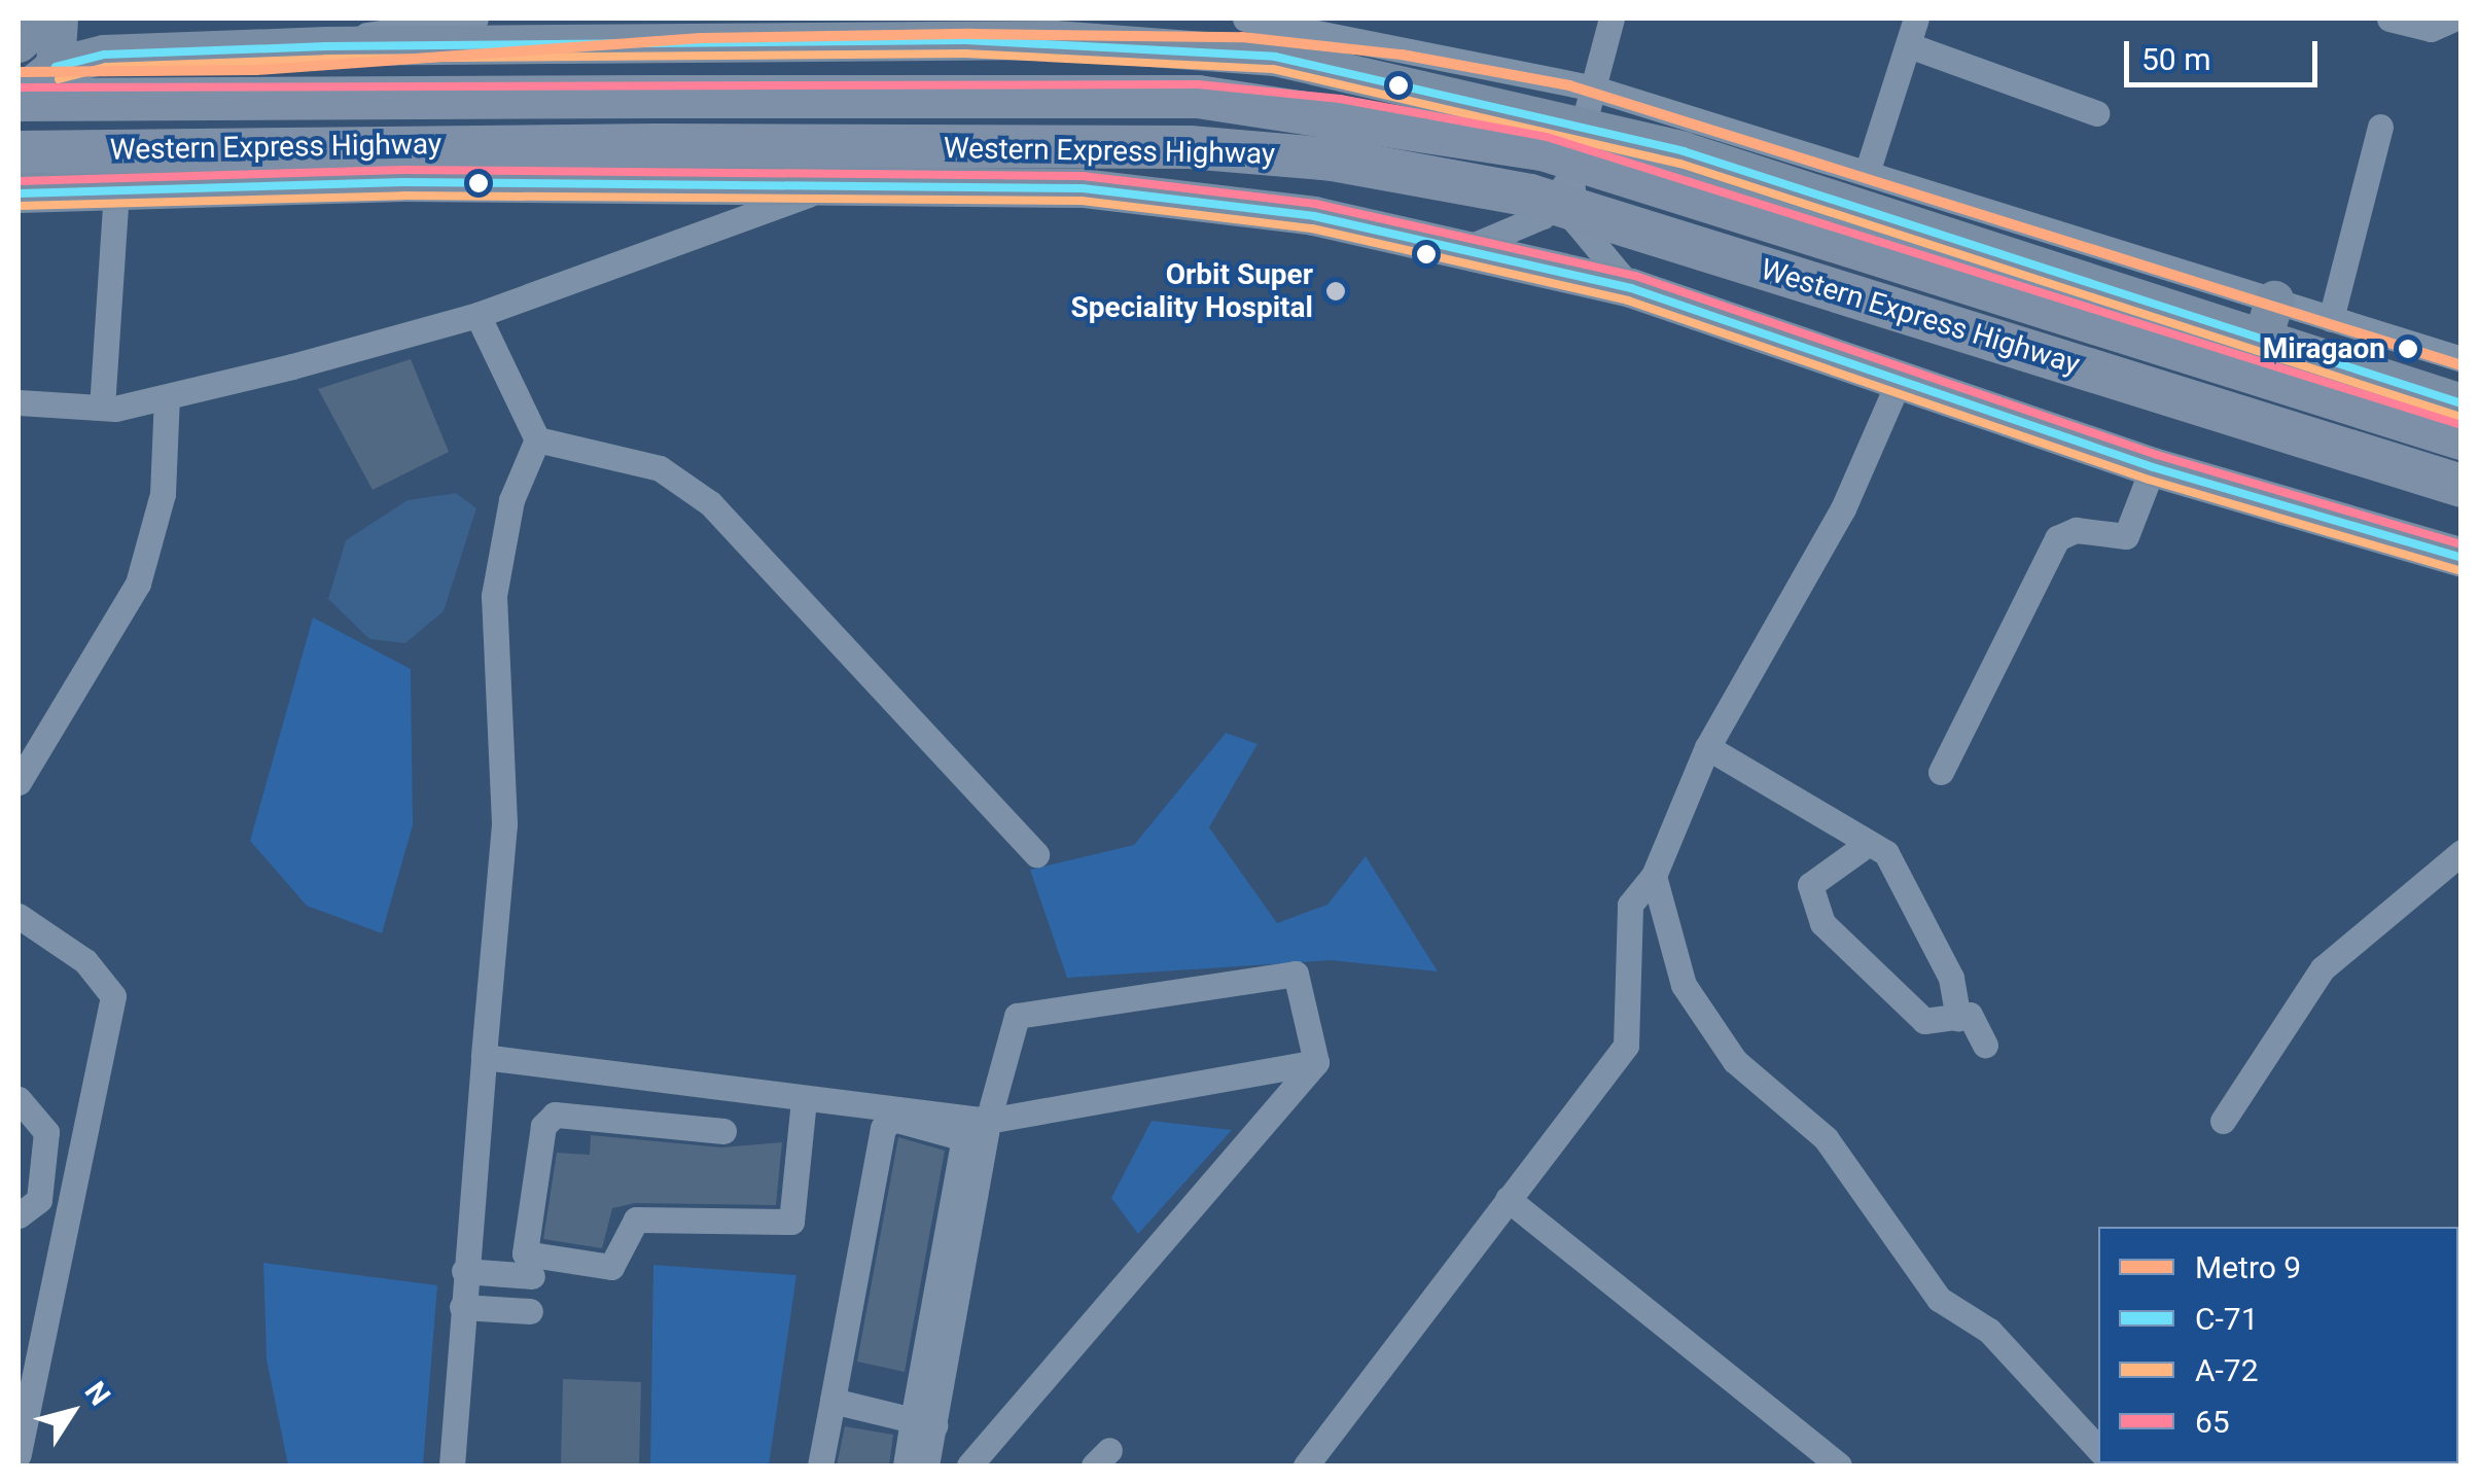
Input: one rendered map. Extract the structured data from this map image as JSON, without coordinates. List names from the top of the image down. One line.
{"streets":{"highway":["Western Express Highway"]},"places":["Orbit Super Speciality Hospital","Miragaon"],"lines":["metro line 9","transit line C-71","transit line A-72","transit line 65"],"legend":["Metro 9","C-71","A-72","65"],"scale_bar":"50 m","north":"top right"}
